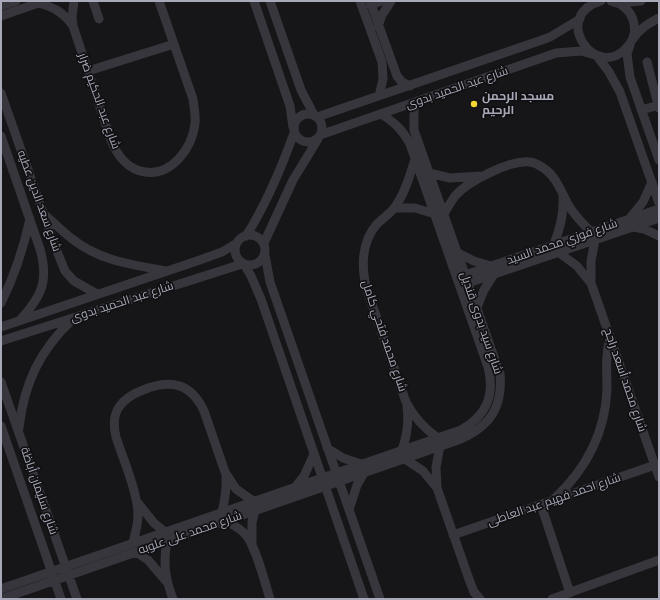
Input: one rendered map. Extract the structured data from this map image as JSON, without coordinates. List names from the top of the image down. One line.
{"streets":{"street":["شارع عبد الحميد بدوى","شارع عبد الحكيم ضرار","شارع سعد الدين عطيه","شارع فوزي محمد السيد","شارع سيد بدوى قنديل","شارع محمد فتحي كامل","شارع محمد أسعد راجح","شارع سليمان أباظة","شارع احمد فهيم عبد العاطى","شارع محمد على علوبه"]},"crossings":[["شارع عبد الحميد بدوى","شارع سعد الدين عطيه"],["شارع عبد الحميد بدوى","شارع سيد بدوى قنديل"],["شارع فوزي محمد السيد","شارع سيد بدوى قنديل"],["شارع فوزي محمد السيد","شارع محمد أسعد راجح"],["شارع سيد بدوى قنديل","شارع محمد فتحي كامل"],["شارع سيد بدوى قنديل","شارع محمد أسعد راجح"],["شارع سيد بدوى قنديل","شارع محمد على علوبه"],["شارع محمد أسعد راجح","شارع احمد فهيم عبد العاطى"],["شارع سليمان أباظة","شارع محمد على علوبه"]],"places":["مسجد الرحمن الرحيم"]}
